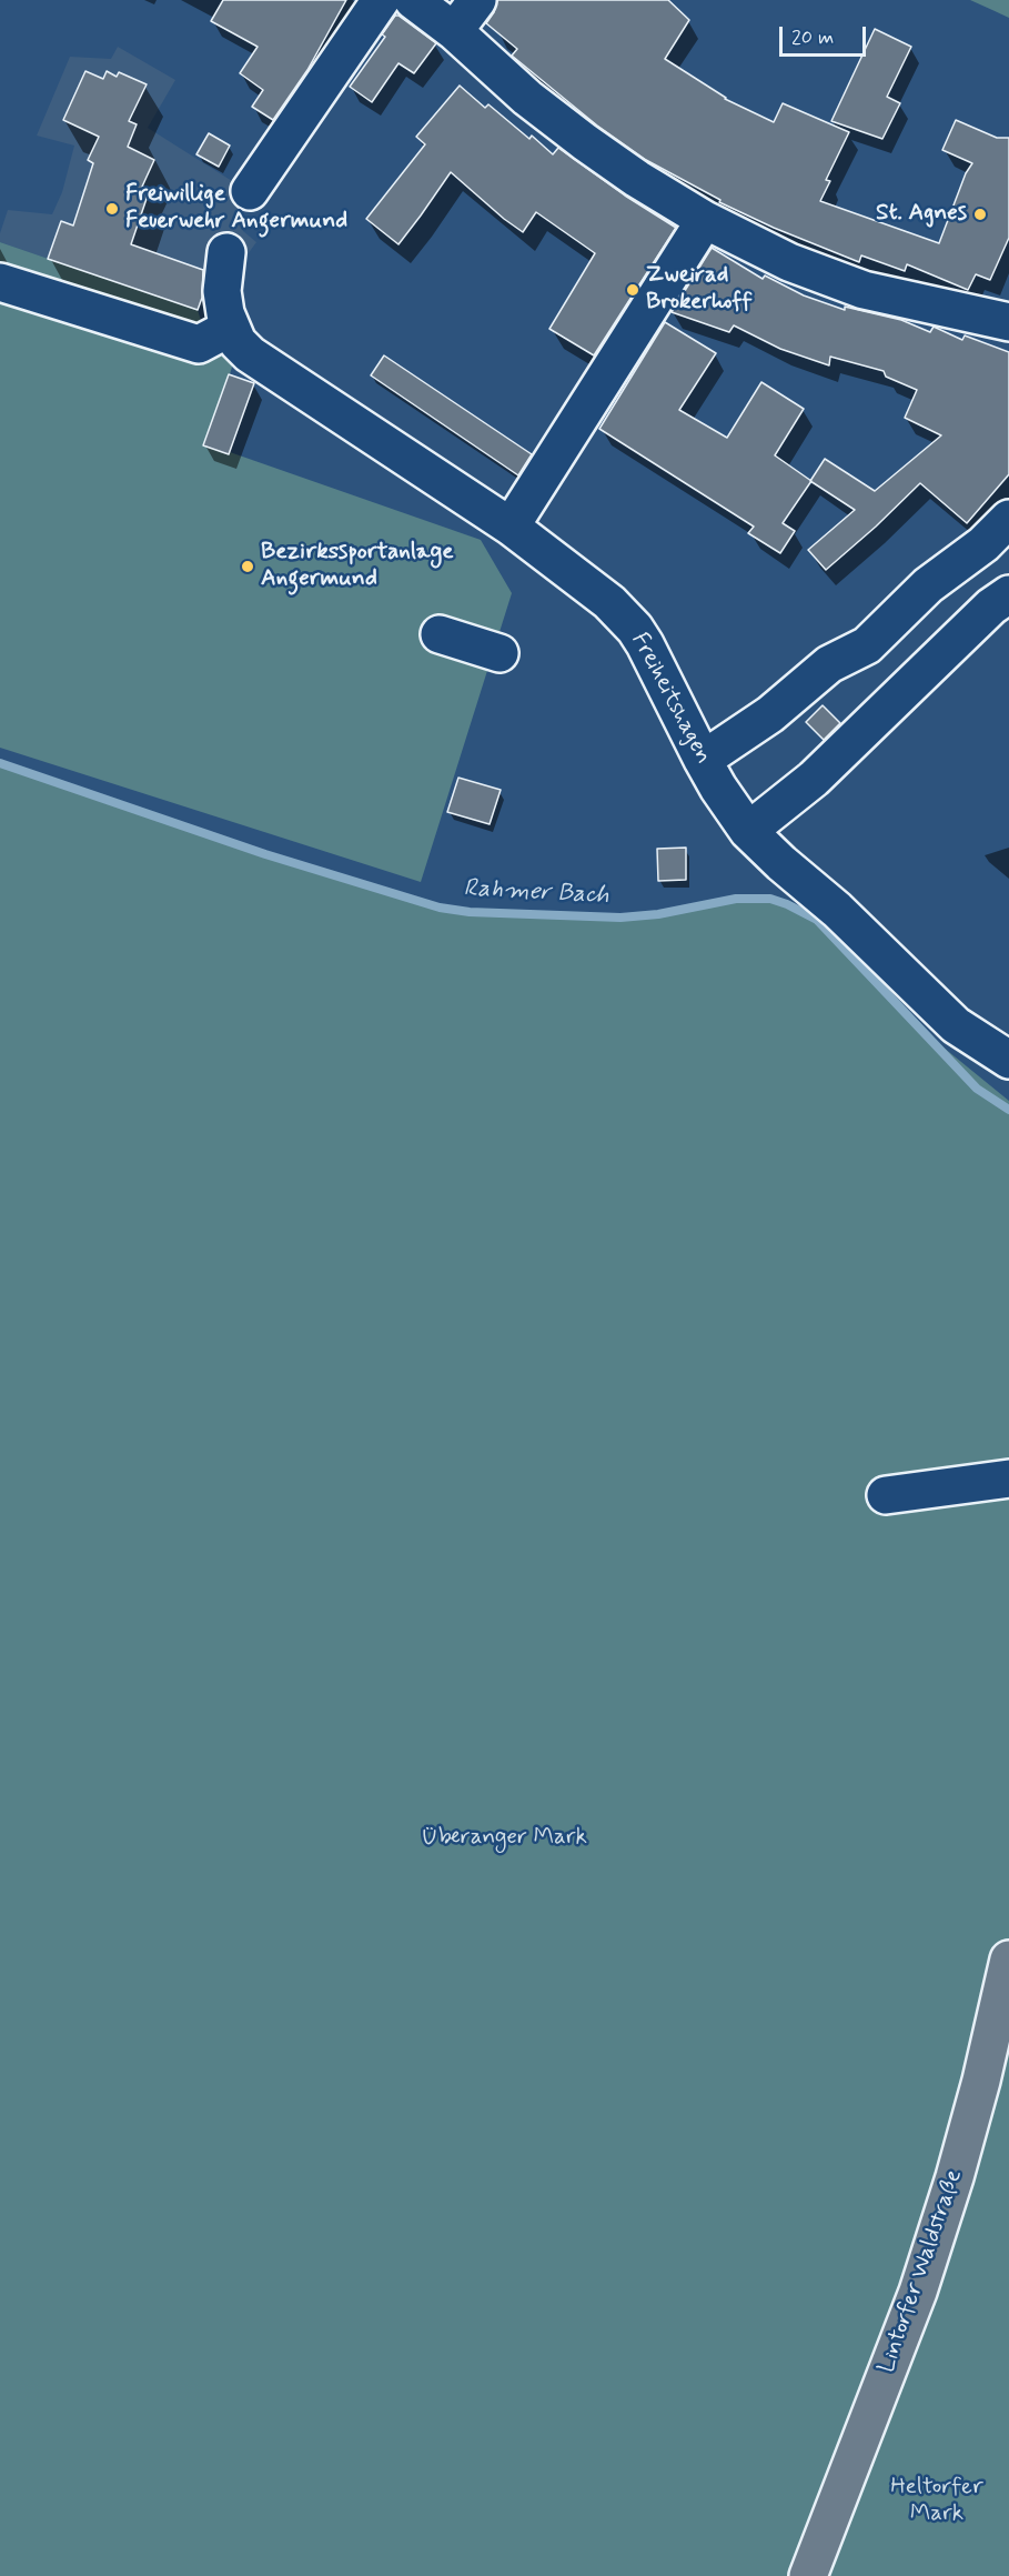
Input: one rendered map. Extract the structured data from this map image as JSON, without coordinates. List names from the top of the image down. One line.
{"streets":{"main road":["Lintorfer Waldstraße"],"street":["Freiheitshagen"]},"water":["Rahmer Bach"],"parks":["Überanger Mark","Heltorfer Mark"],"places":["Freiwillige Feuerwehr Angermund","St. Agnes","Zweirad Brokerhoff","Bezirkssportanlage Angermund"],"scale_bar":"20 m"}
